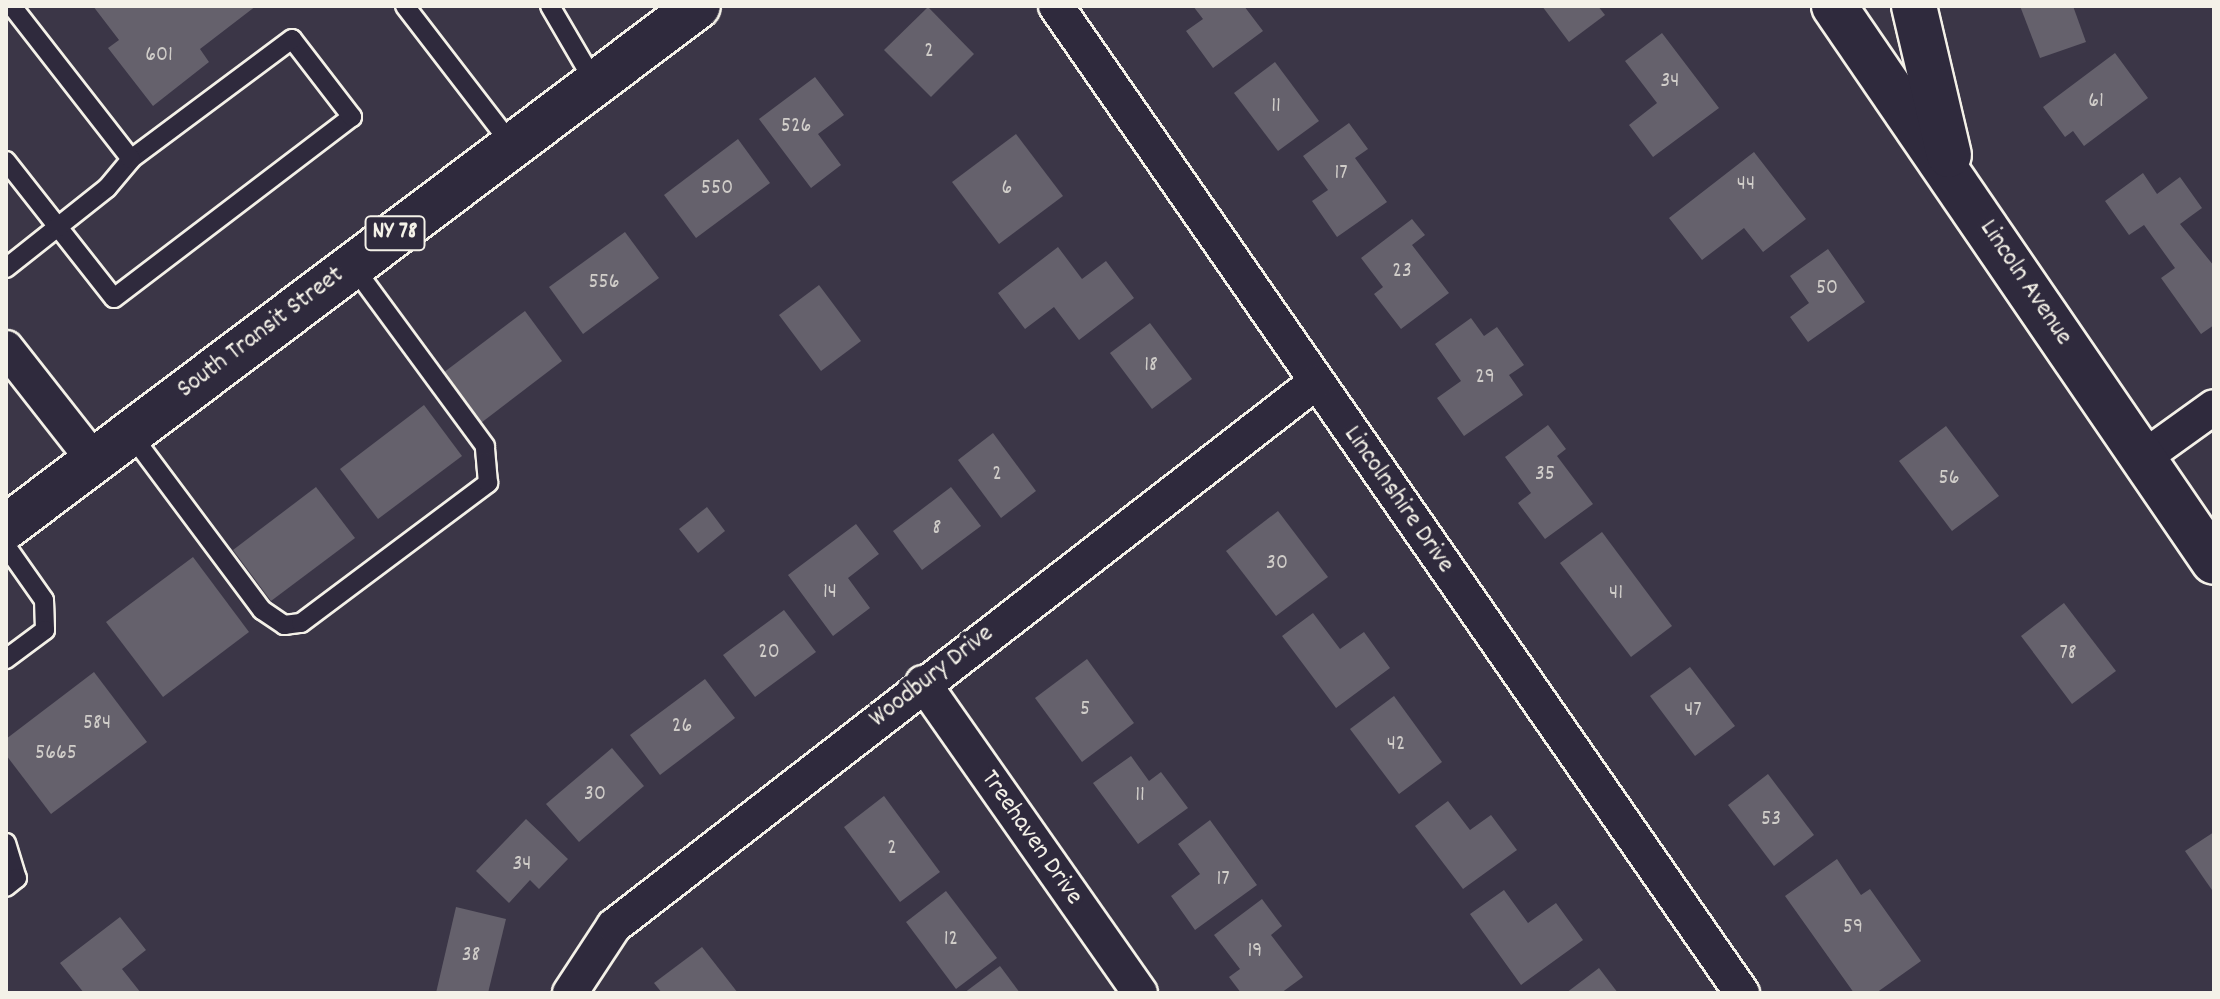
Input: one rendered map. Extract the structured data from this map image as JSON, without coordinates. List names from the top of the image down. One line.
{"streets":{"main road":["NY 78","Lincoln Avenue","South Transit Street"],"street":["Lincolnshire Drive","Woodbury Drive","Treehaven Drive"]},"crossings":[["NY 78","South Transit Street"],["Lincolnshire Drive","Woodbury Drive"],["Woodbury Drive","Treehaven Drive"]],"house_numbers":["2","601","34","61","11","526","17","44","550","6","23","556","50","18","29","2","35","56","8","30","14","41","20","78","5","47","584","26","42","5665","30","11","53","2","34","17","59","12","19","38"]}
